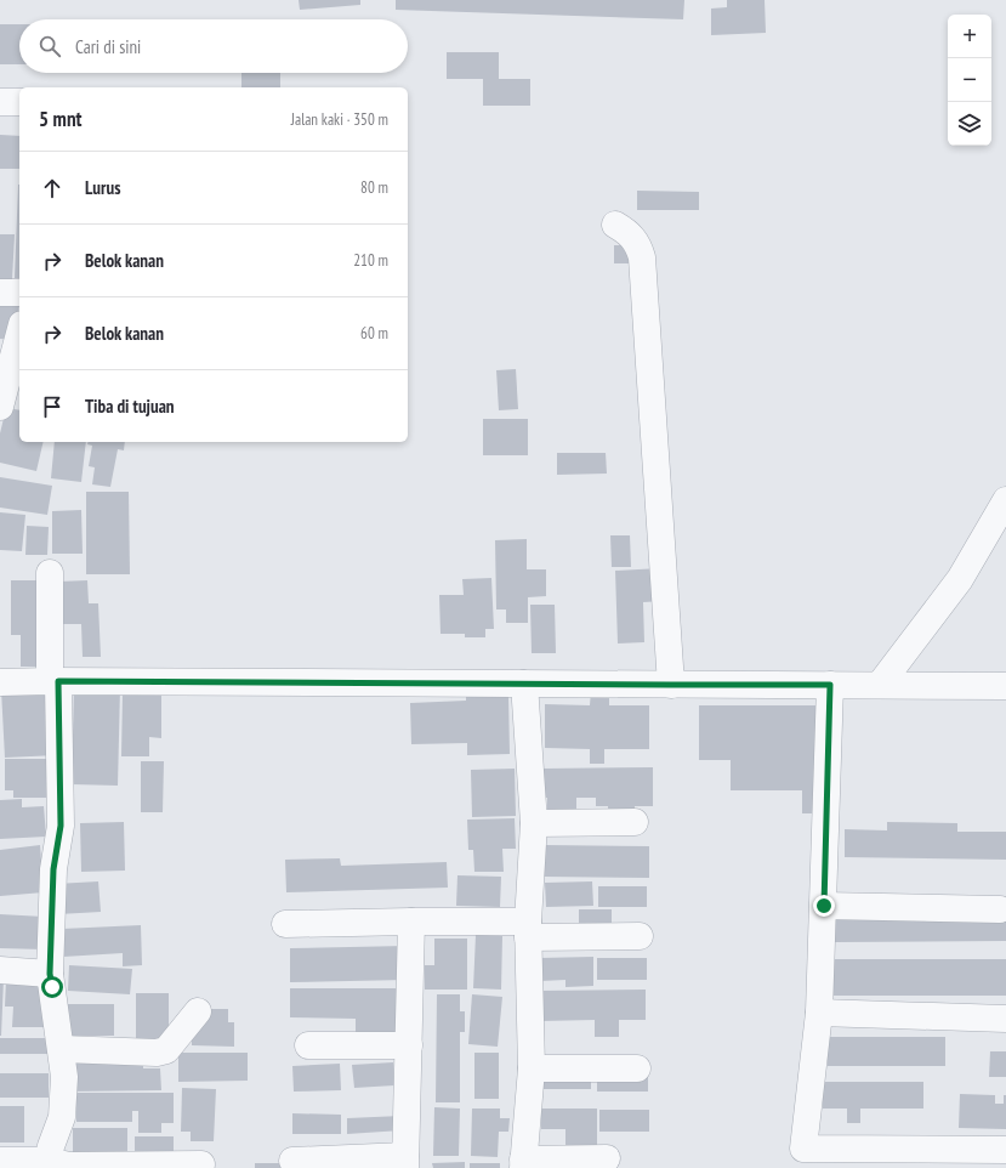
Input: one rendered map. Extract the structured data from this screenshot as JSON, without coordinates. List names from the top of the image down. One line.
{"page":{"map_buttons":["+","−"],"search":"Cari di sini","heading":["5 mnt","Jalan kaki · 350 m"],"list":[["Lurus","80 m"],["Belok kanan","210 m"],["Belok kanan","60 m"],"Tiba di tujuan"]}}
